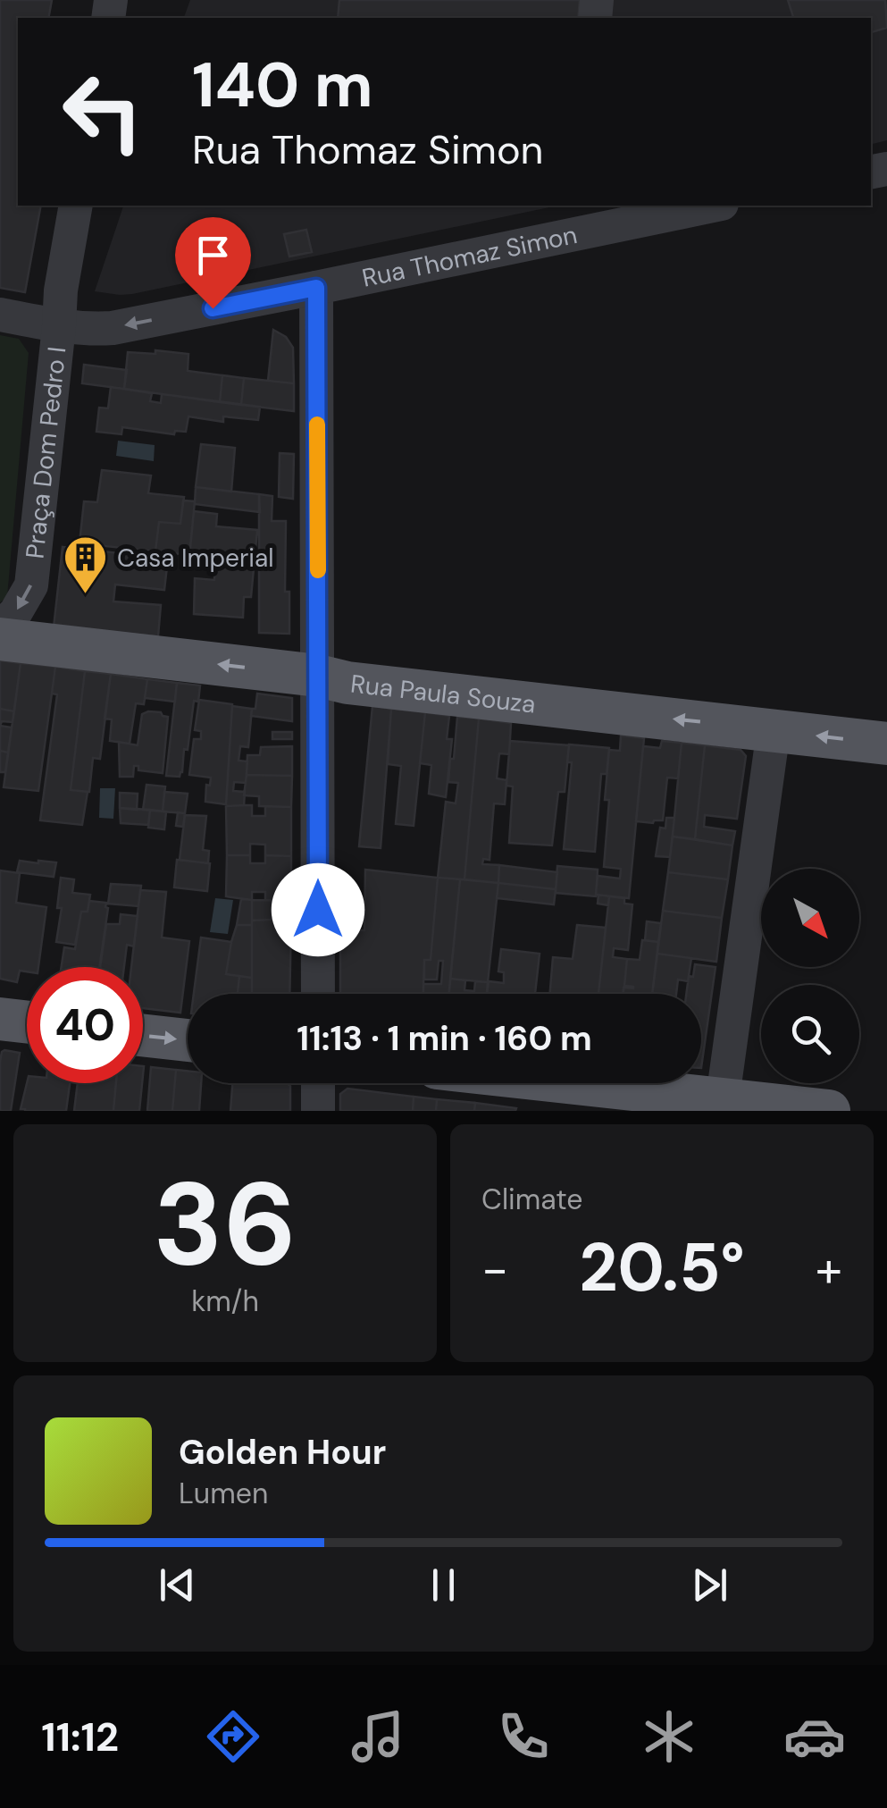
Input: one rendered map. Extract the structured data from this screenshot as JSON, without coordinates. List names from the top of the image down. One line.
{"streets":{"main road":["Rua Paula Souza"],"street":["Rua Thomaz Simon","Praça Dom Pedro I"]},"crossings":[["Rua Thomaz Simon","Praça Dom Pedro I"]],"one_way":["Rua Thomaz Simon"],"places":{"building":["Casa Imperial"]},"north":"bottom right","page":{"turn":["140 m","Rua Thomaz Simon"],"limit":"40","trip":"11:13 · 1 min · 160 m","tile":[["36","km/h"],"Climate"],"heat":["−","20.5°","+"],"song":["Golden Hour","Lumen"],"tabs":"11:12"}}
